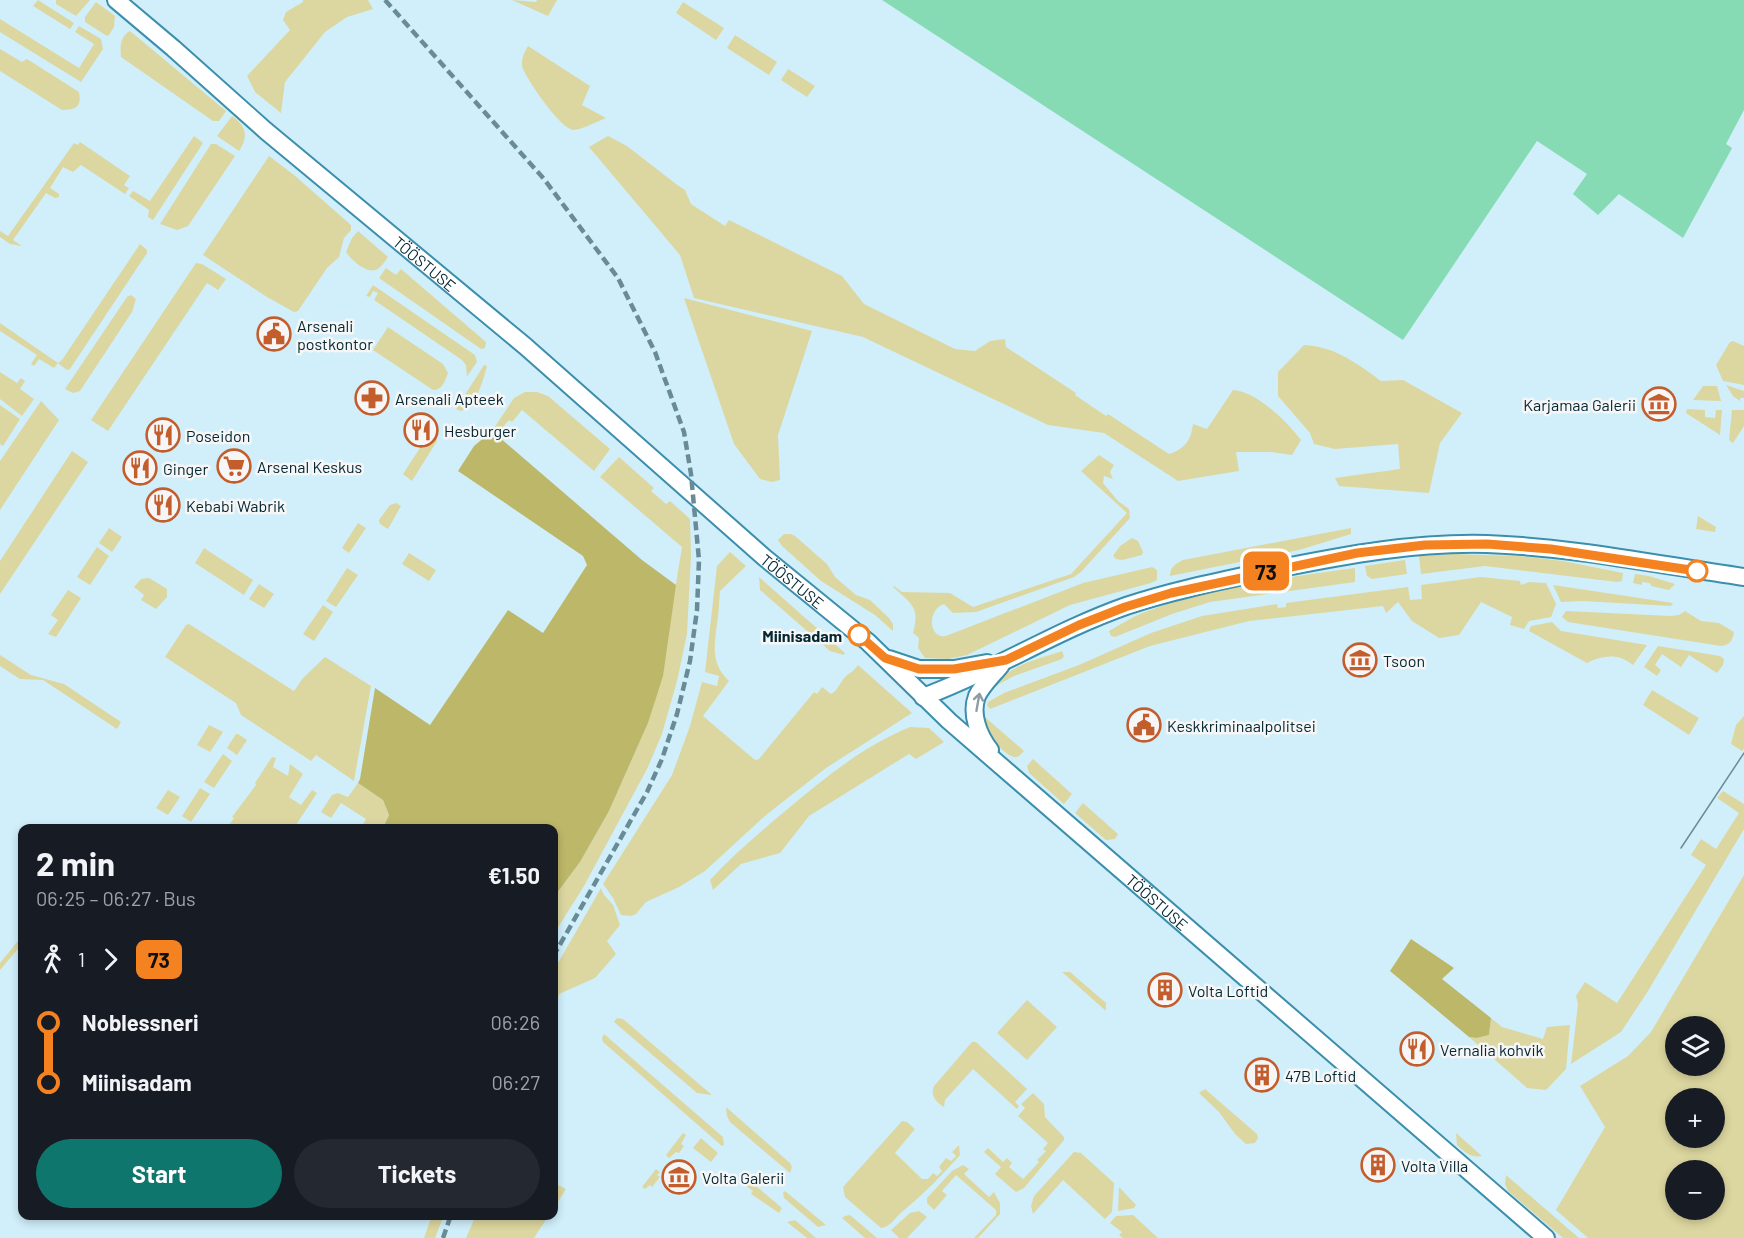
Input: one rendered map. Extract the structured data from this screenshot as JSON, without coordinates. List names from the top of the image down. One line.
{"streets":{"street":["TÖÖSTUSE"]},"places":{"public building":["Arsenali postkontor","Keskkriminaalpolitsei"],"pharmacy":["Arsenali Apteek"],"museum":["Karjamaa Galerii","Tsoon","Volta Galerii"],"restaurant":["Hesburger","Poseidon","Ginger","Kebabi Wabrik","Vernalia kohvik"],"supermarket":["Arsenal Keskus"],"other":["Miinisadam"],"building":["Volta Loftid","47B Loftid","Volta Villa"]},"lines":["bus line 73"],"page":{"on_map":"73","heading":["2 min","06:25 – 06:27 · Bus","€1.50"],"legs":["1","73"],"list":[{"name":"Noblessneri","value":"06:26"},{"name":"Miinisadam","value":"06:27"}],"map_buttons":["+","−"],"buttons":["Start","Tickets"]}}
